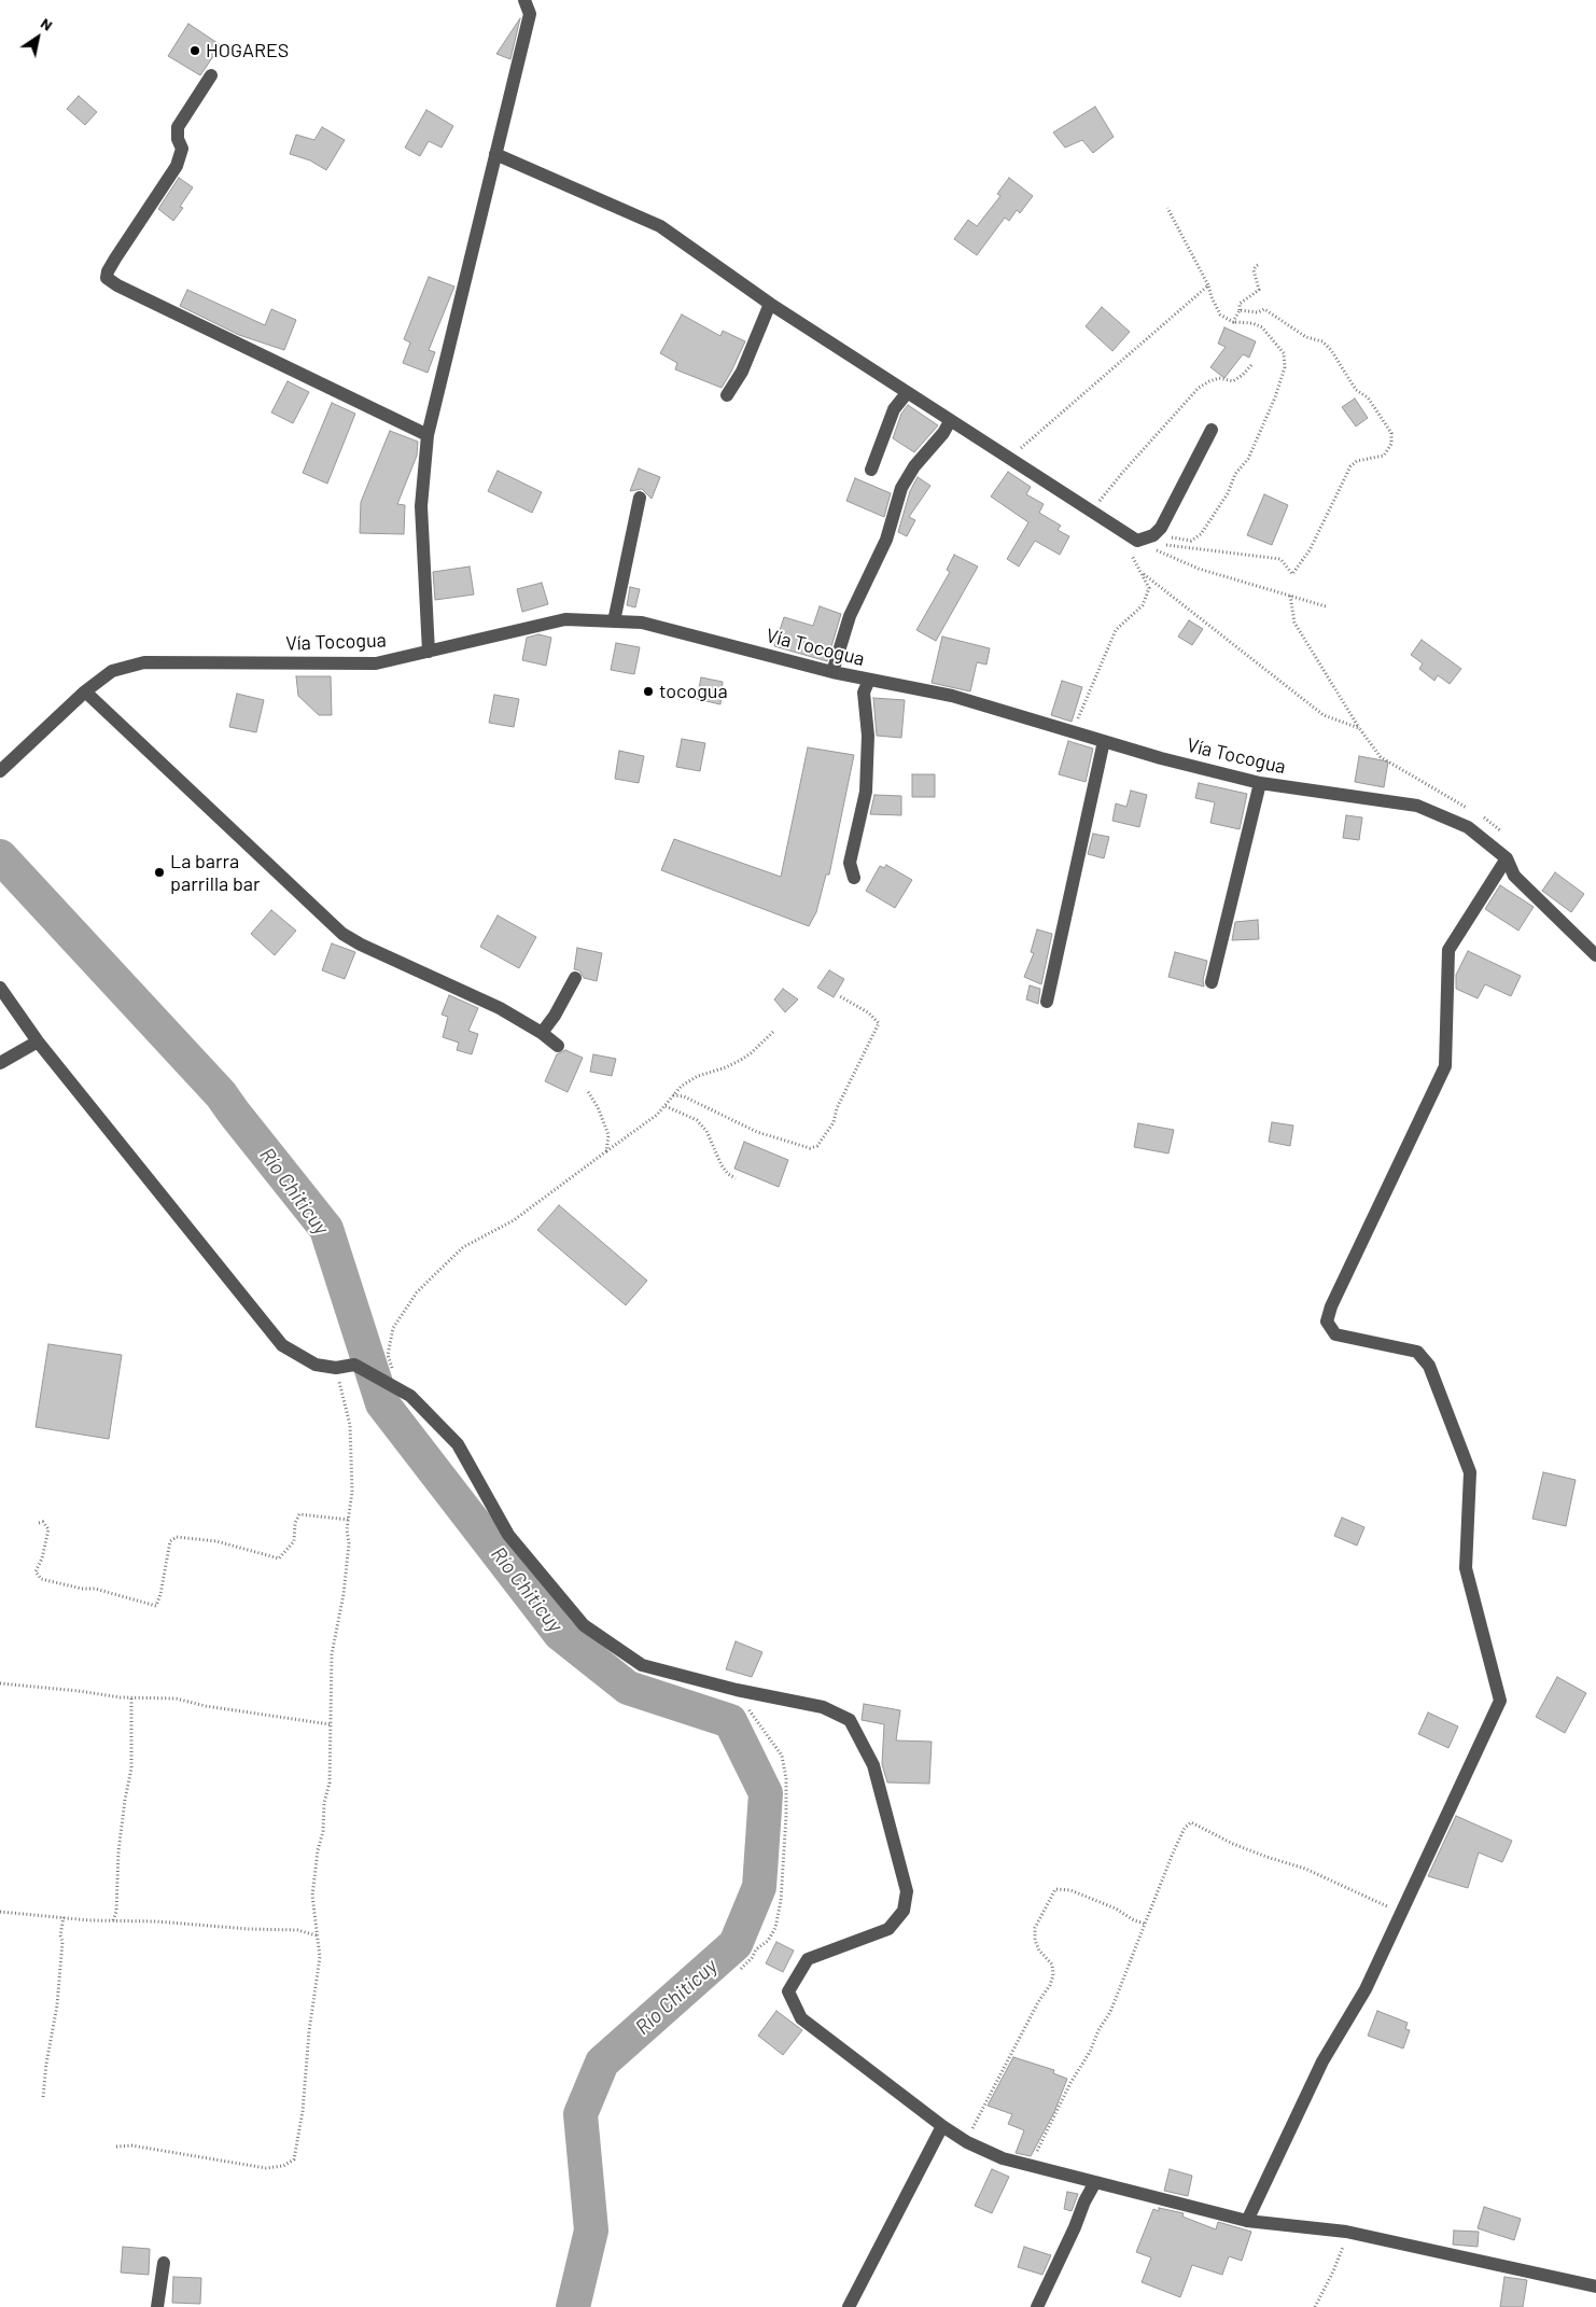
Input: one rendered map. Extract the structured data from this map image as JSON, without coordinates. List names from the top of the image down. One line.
{"streets":{"street":["Vía Tocogua"]},"water":["Río Chiticuy"],"places":["HOGARES","tocogua","La barra parrilla bar"],"north":"top right"}
